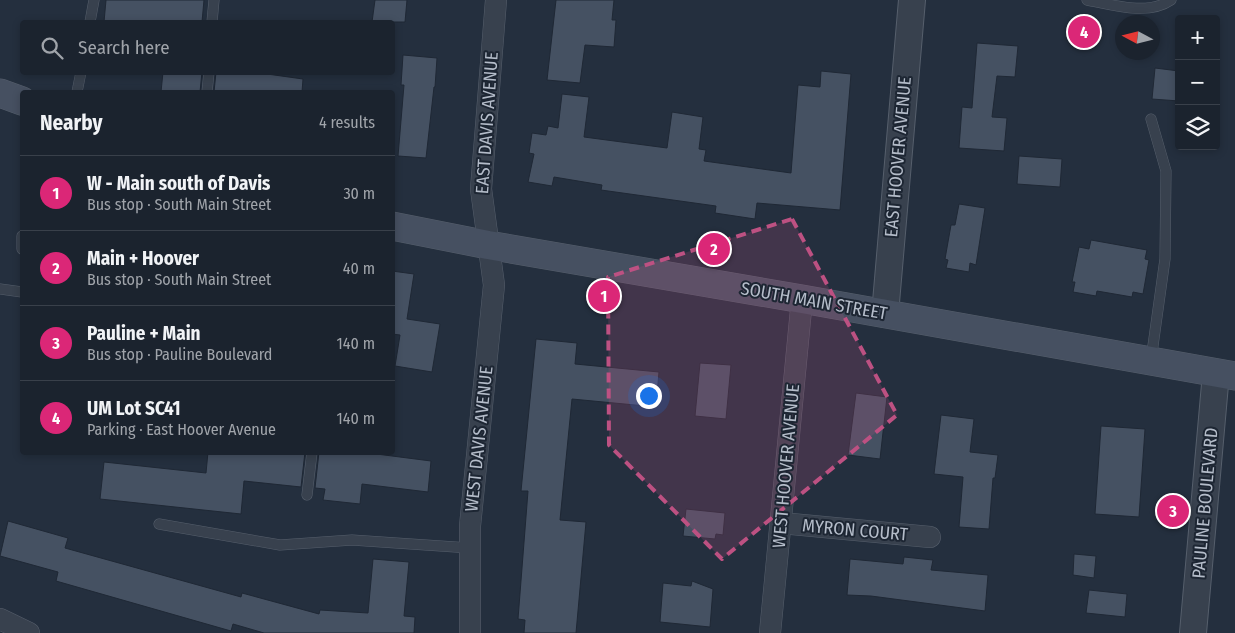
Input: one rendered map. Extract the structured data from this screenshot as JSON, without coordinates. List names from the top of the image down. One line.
{"streets":{"main road":["SOUTH MAIN STREET"],"street":["EAST DAVIS AVENUE","EAST HOOVER AVENUE","WEST DAVIS AVENUE","WEST HOOVER AVENUE","PAULINE BOULEVARD","MYRON COURT"]},"crossings":[["EAST DAVIS AVENUE","SOUTH MAIN STREET"],["EAST DAVIS AVENUE","WEST DAVIS AVENUE"],["EAST HOOVER AVENUE","SOUTH MAIN STREET"],["SOUTH MAIN STREET","WEST DAVIS AVENUE"],["SOUTH MAIN STREET","WEST HOOVER AVENUE"],["SOUTH MAIN STREET","PAULINE BOULEVARD"],["WEST HOOVER AVENUE","MYRON COURT"]],"north":"left","page":{"pins":["4","2","1","3"],"map_buttons":["+","−"],"search":"Search here","heading":["Nearby","4 results"],"list":[{"mark":"1","name":"W - Main south of Davis","note":"Bus stop · South Main Street","value":"30 m"},{"mark":"2","name":"Main + Hoover","note":"Bus stop · South Main Street","value":"40 m"},{"mark":"3","name":"Pauline + Main","note":"Bus stop · Pauline Boulevard","value":"140 m"},{"mark":"4","name":"UM Lot SC41","note":"Parking · East Hoover Avenue","value":"140 m"}]}}
